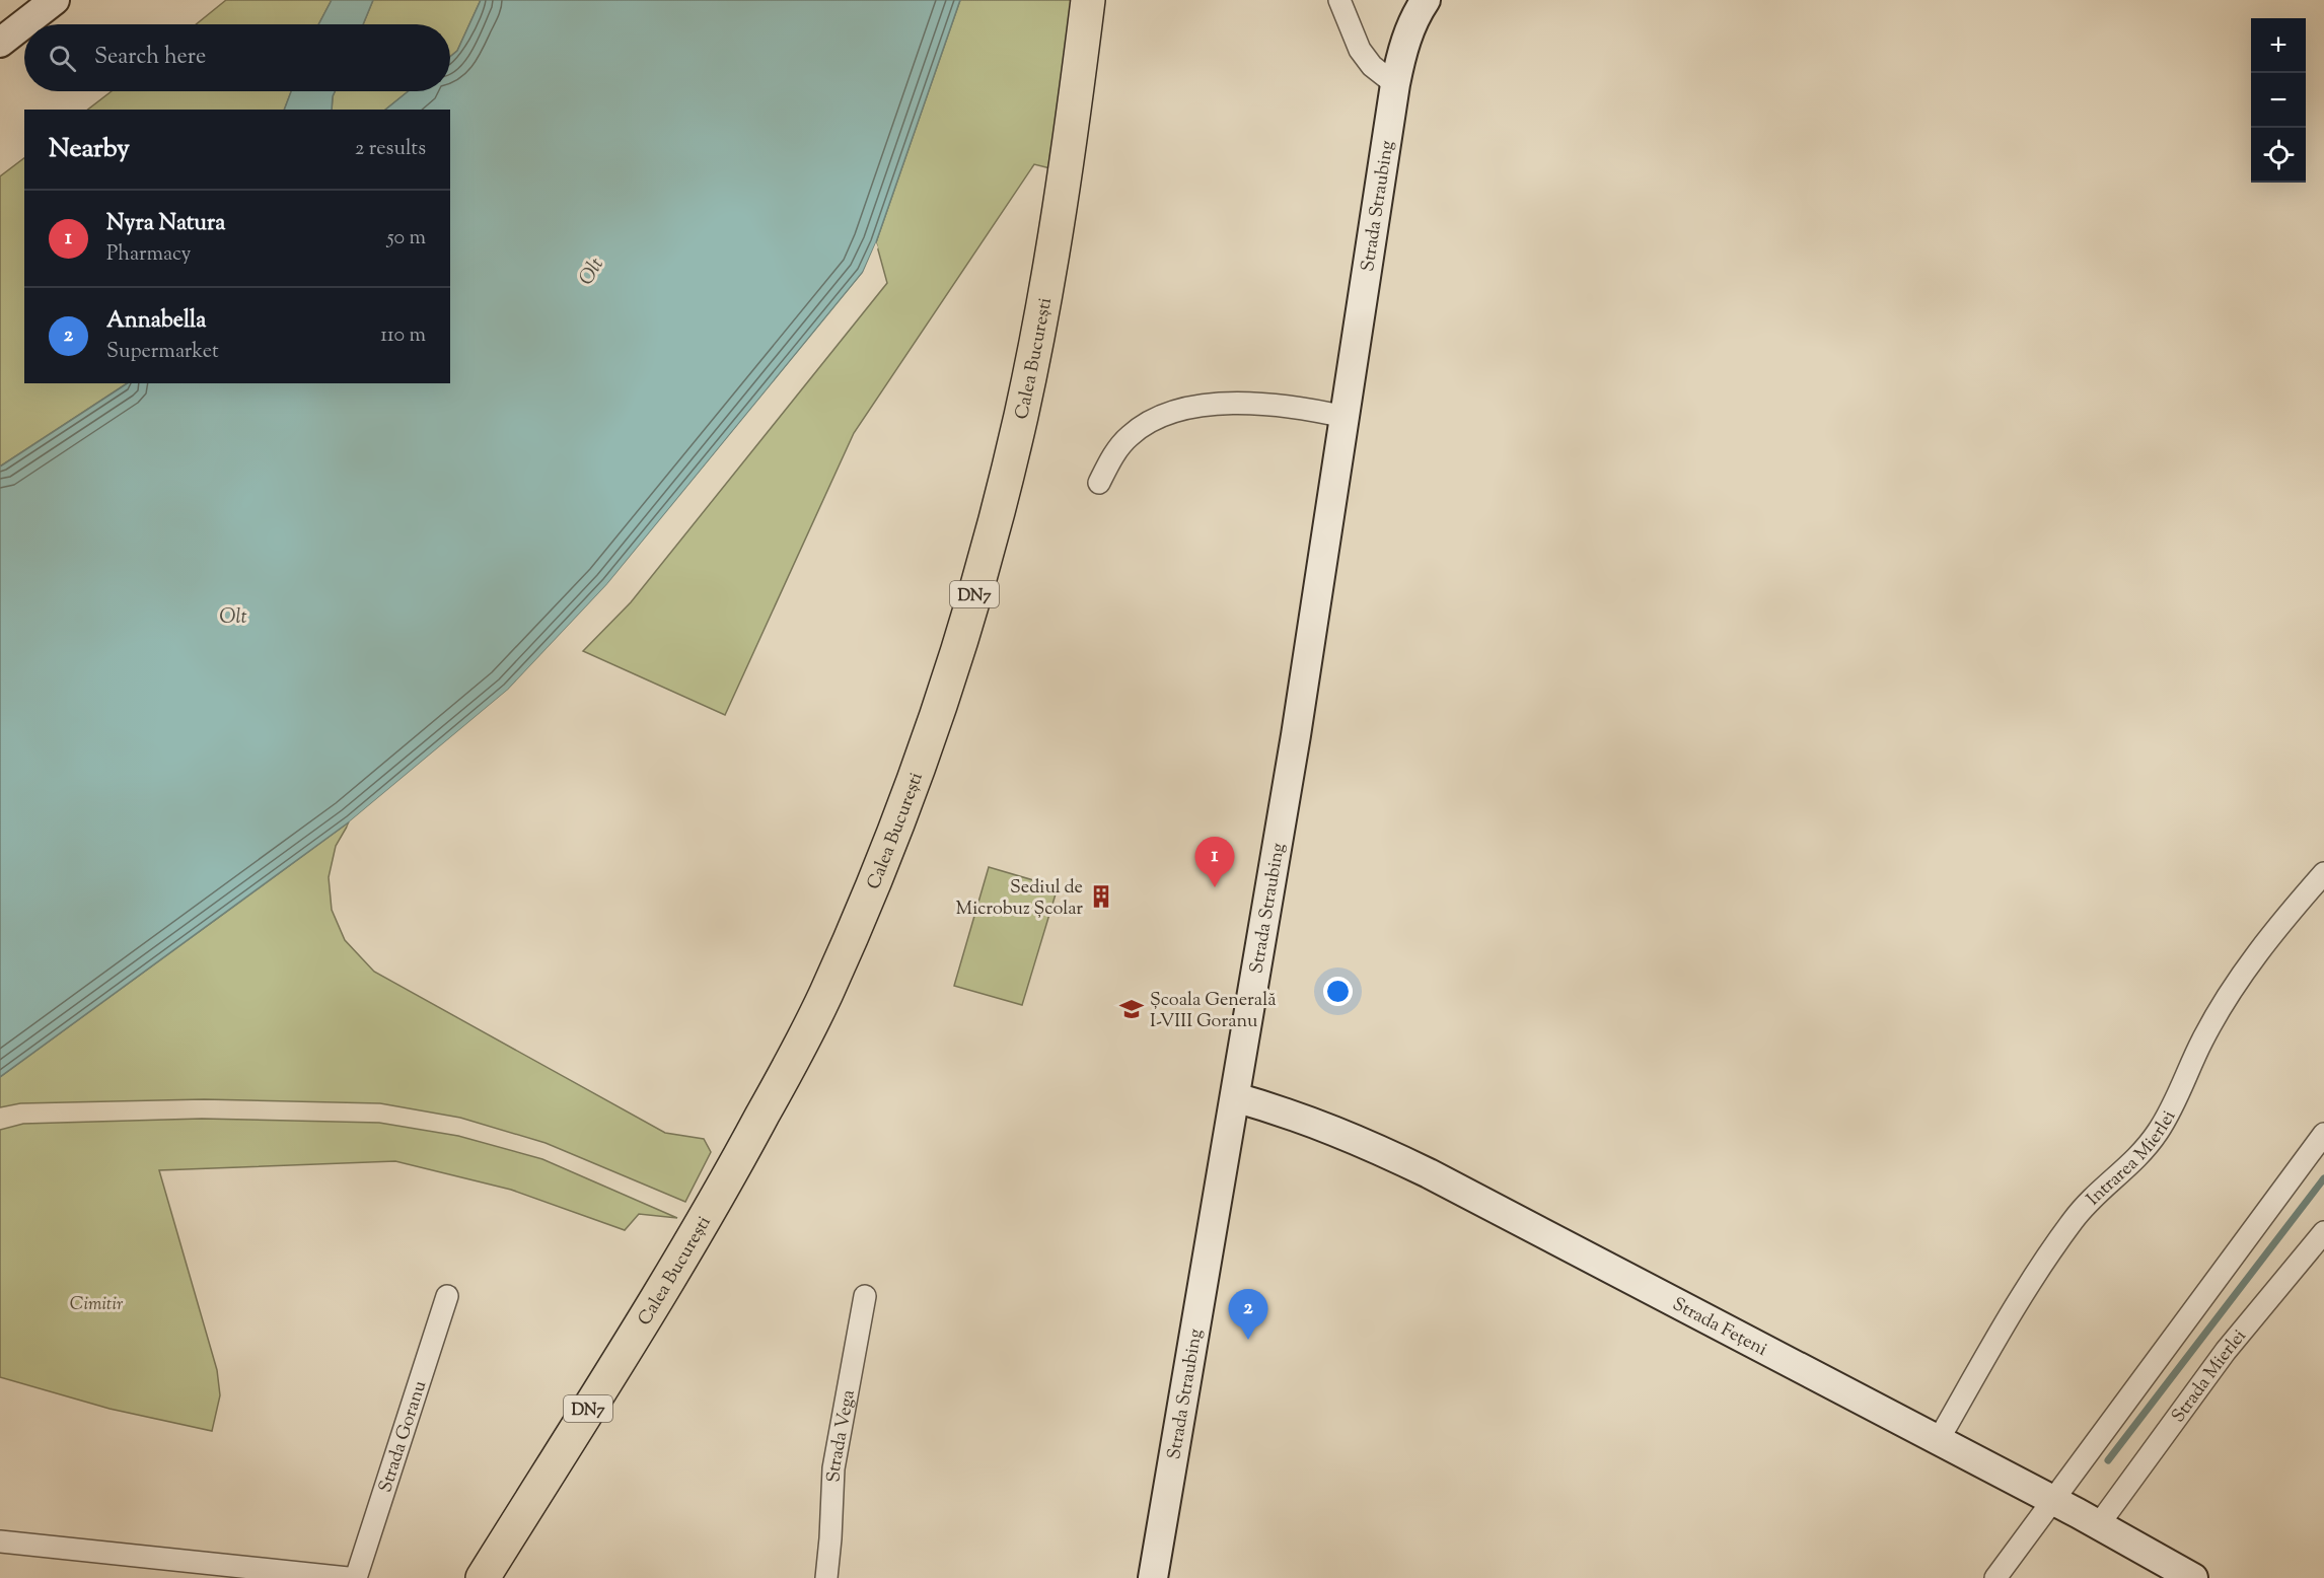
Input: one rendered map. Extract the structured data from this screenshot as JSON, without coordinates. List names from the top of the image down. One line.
{"streets":{"highway":["Calea București","DN7"],"main road":["Strada Straubing","Strada Fețeni"],"street":["Intrarea Mierlei","Strada Mierlei","Strada Vega","Strada Goranu"]},"crossings":[["Strada Straubing","Strada Fețeni"],["Intrarea Mierlei","Strada Fețeni"],["Strada Fețeni","Strada Mierlei"]],"water":["Olt"],"parks":["Cimitir"],"places":{"building":["Sediul de Microbuz Școlar"],"school or university":["Școala Generală I-VIII Goranu"]},"page":{"map_buttons":["+","−"],"search":"Search here","heading":["Nearby","2 results"],"list":[{"mark":"1","name":"Nyra Natura","note":"Pharmacy","value":"50 m"},{"mark":"2","name":"Annabella","note":"Supermarket","value":"110 m"}],"pins":["1","2"]}}
